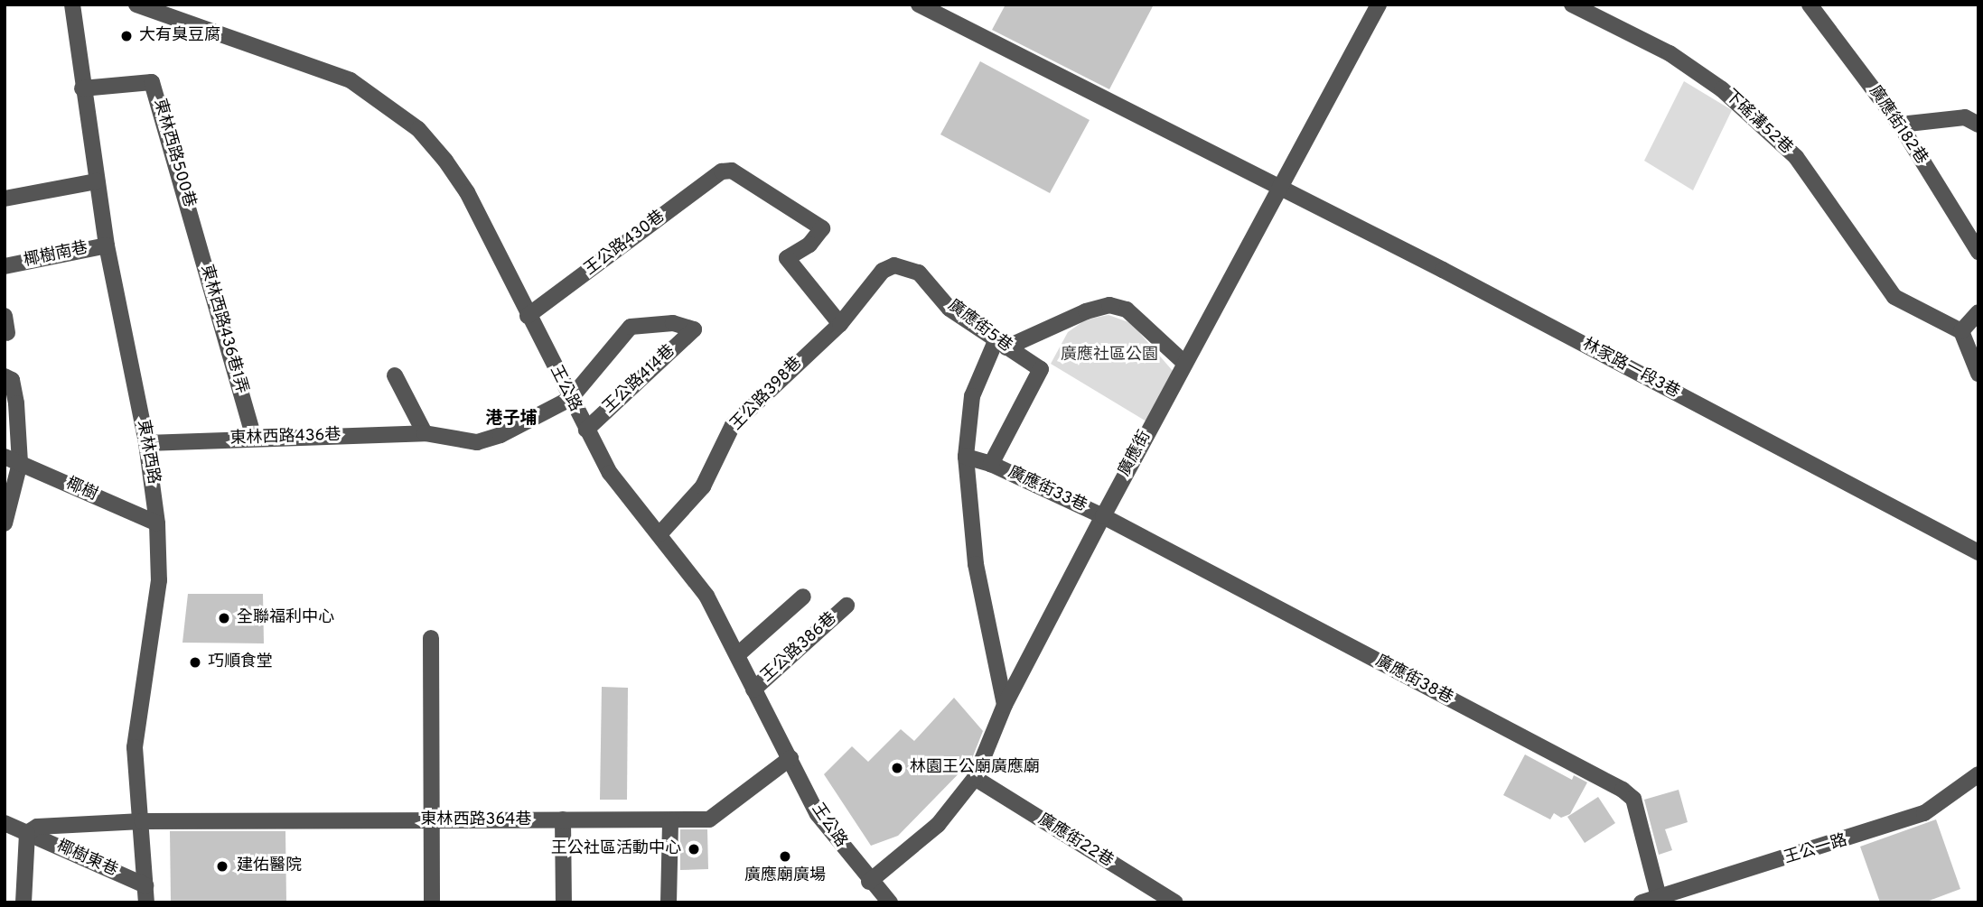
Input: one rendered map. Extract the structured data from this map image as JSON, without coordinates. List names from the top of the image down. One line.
{"streets":{"street":["下磘溝52巷","廣應街182巷","東林西路500巷","王公路430巷","椰樹南巷","廣應街5巷","東林西路436巷1弄","林家路一段3巷","王公路414巷","王公路","王公路398巷","東林西路436巷","東林西路","廣應街","椰樹","廣應街33巷","王公路386巷","廣應街38巷","東林西路364巷","廣應街22巷","王公一路","椰樹東巷"]},"crossings":[["東林西路500巷","東林西路436巷1弄"],["東林西路500巷","東林西路"],["王公路430巷","廣應街5巷"],["王公路430巷","王公路"],["王公路430巷","王公路398巷"],["椰樹南巷","東林西路"],["廣應街5巷","王公路398巷"],["廣應街5巷","廣應街33巷"],["東林西路436巷1弄","東林西路436巷"],["林家路一段3巷","廣應街"],["王公路414巷","王公路"],["王公路414巷","東林西路436巷"],["王公路","王公路398巷"],["王公路","東林西路436巷"],["王公路","廣應街"],["王公路","王公路386巷"],["王公路","東林西路364巷"],["東林西路436巷","東林西路"],["東林西路","椰樹"],["東林西路","東林西路364巷"],["東林西路","椰樹東巷"],["廣應街","廣應街33巷"],["廣應街","廣應街38巷"],["廣應街","廣應街22巷"],["廣應街33巷","廣應街38巷"],["廣應街38巷","王公一路"],["東林西路364巷","椰樹東巷"]],"districts":["港子埔"],"parks":["廣應社區公園"],"places":["大有臭豆腐","全聯福利中心","巧順食堂","林園王公廟廣應廟","王公社區活動中心","廣應廟廣場","建佑醫院"]}
